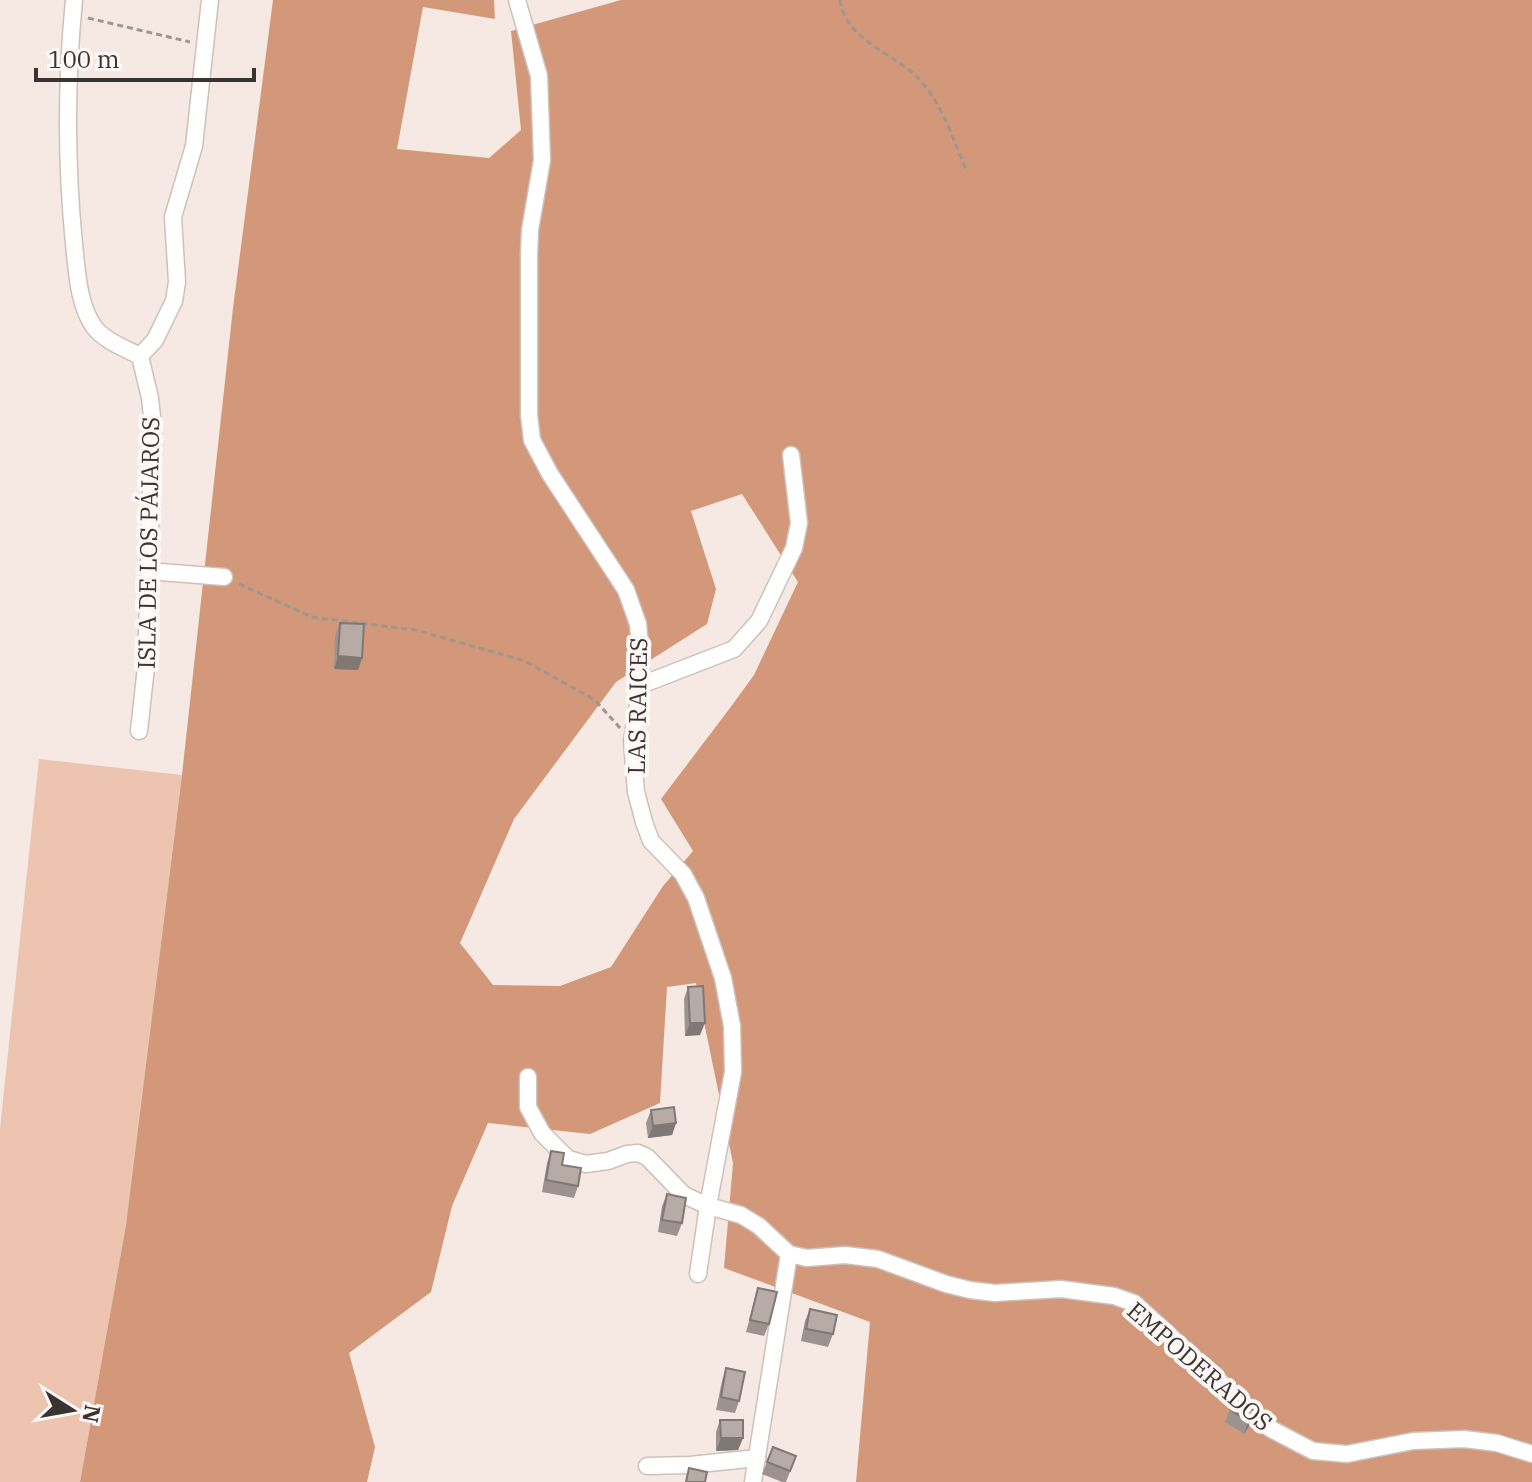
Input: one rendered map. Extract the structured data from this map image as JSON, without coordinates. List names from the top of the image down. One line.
{"streets":{"street":["ISLA DE LOS PÁJAROS","LAS RAICES","EMPODERADOS"]},"scale_bar":"100 m","north":"right"}
